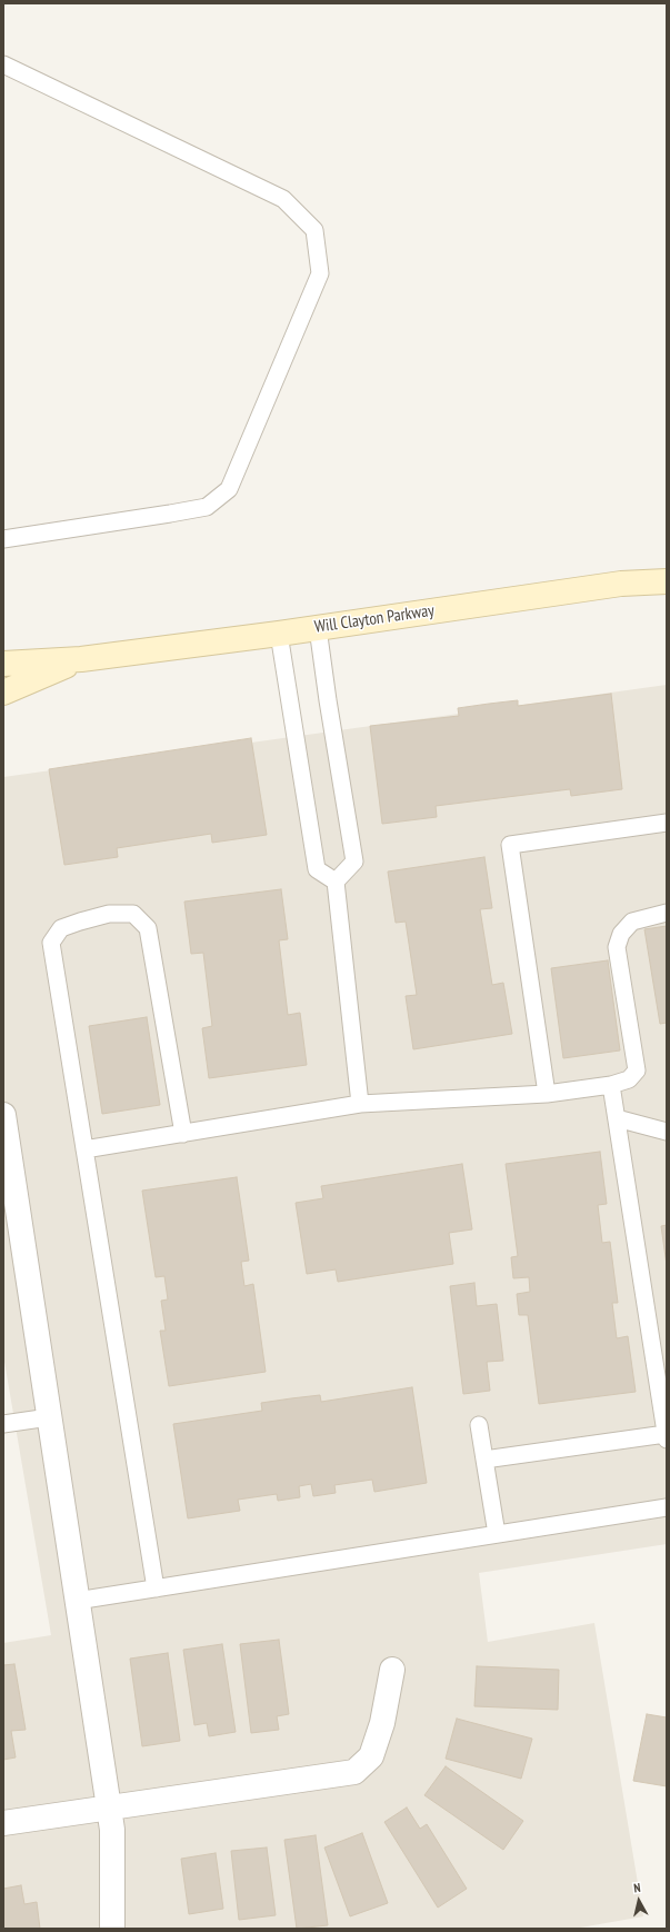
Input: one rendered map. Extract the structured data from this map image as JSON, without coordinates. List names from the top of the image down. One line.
{"streets":{"street":["Will Clayton Parkway"]},"north":"top"}
